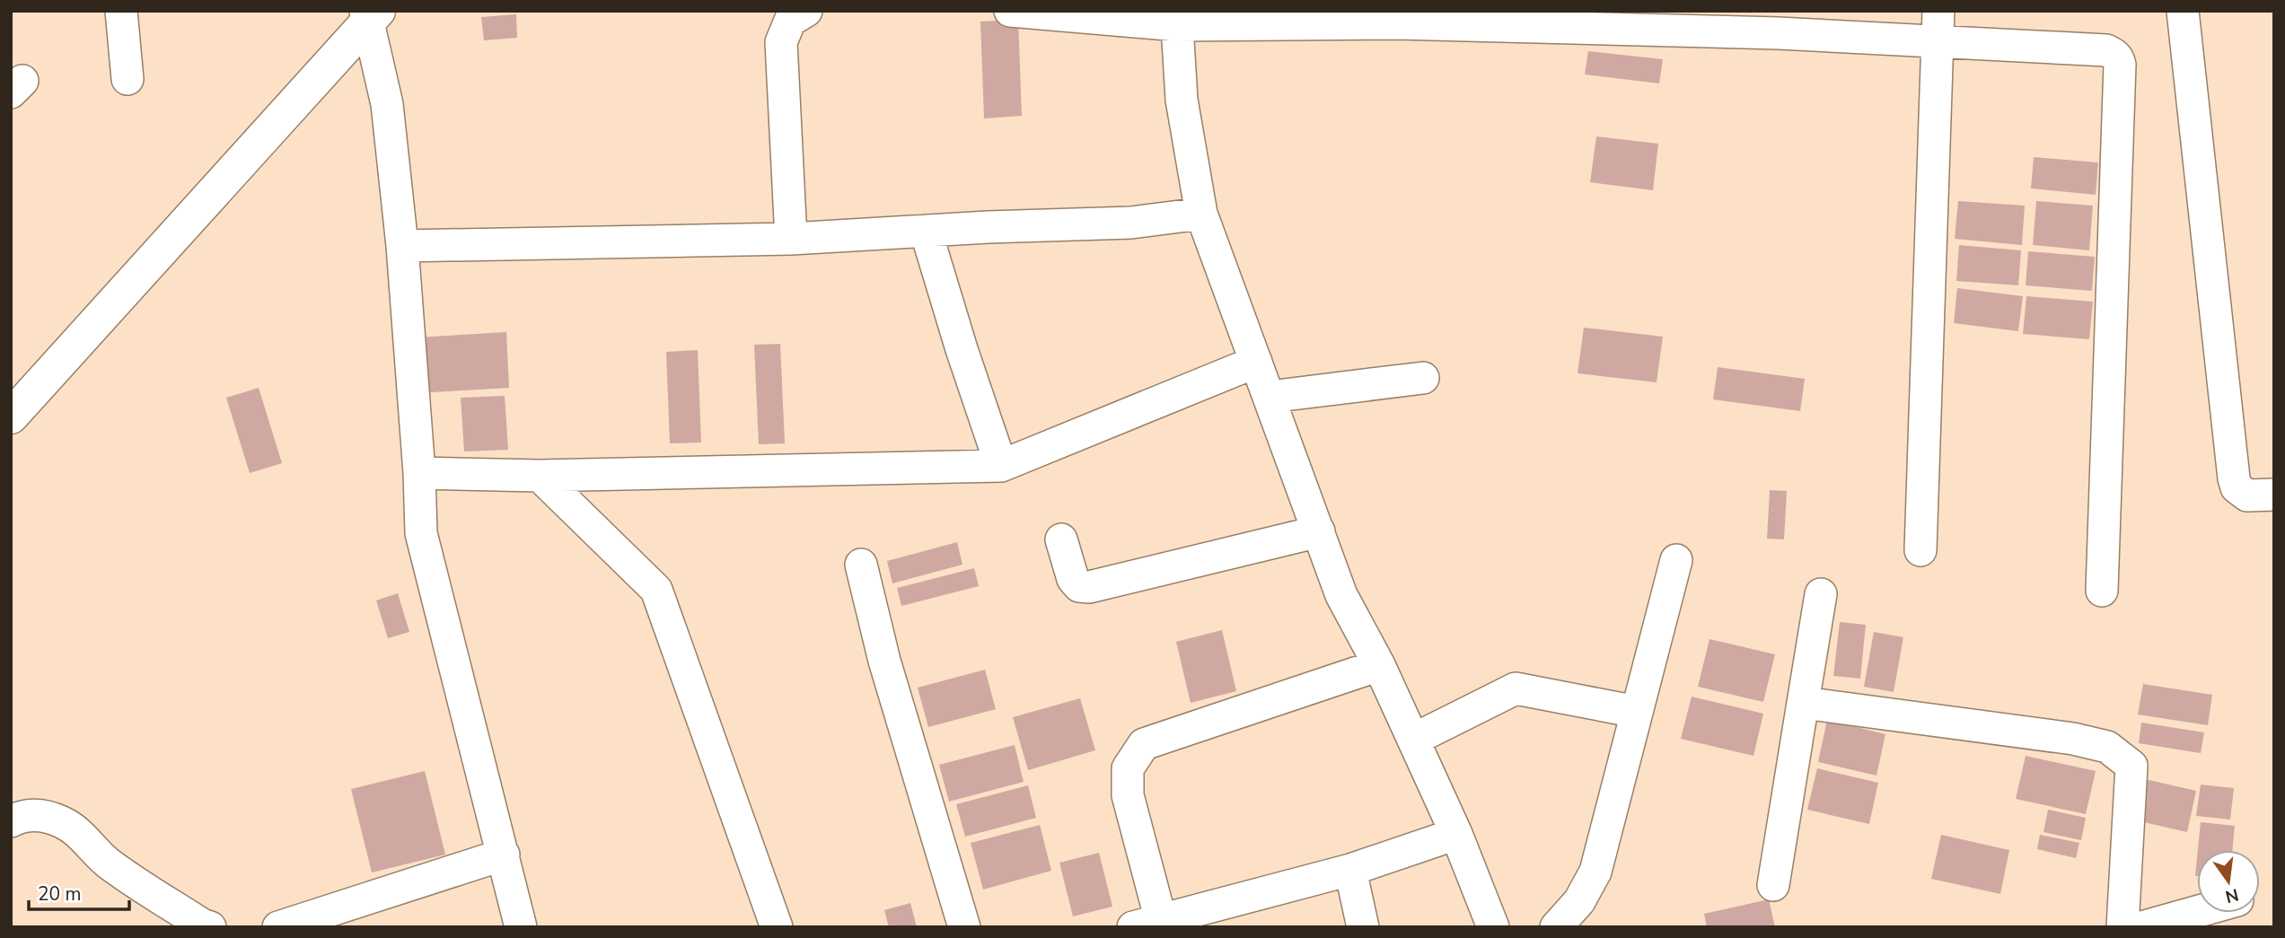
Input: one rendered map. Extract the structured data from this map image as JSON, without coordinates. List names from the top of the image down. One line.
{"scale_bar":"20 m","north":"bottom"}
